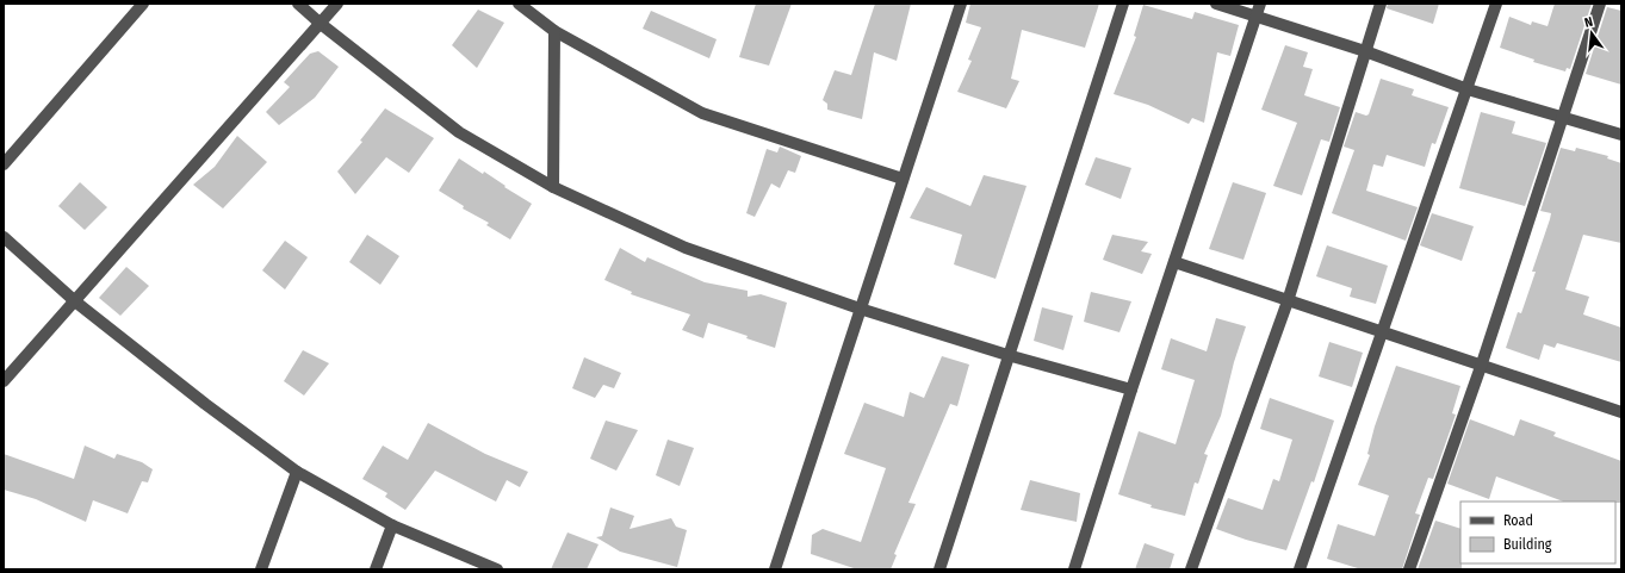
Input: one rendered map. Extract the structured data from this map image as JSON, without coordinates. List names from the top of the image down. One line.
{"legend":["Road","Building"],"north":"top"}
